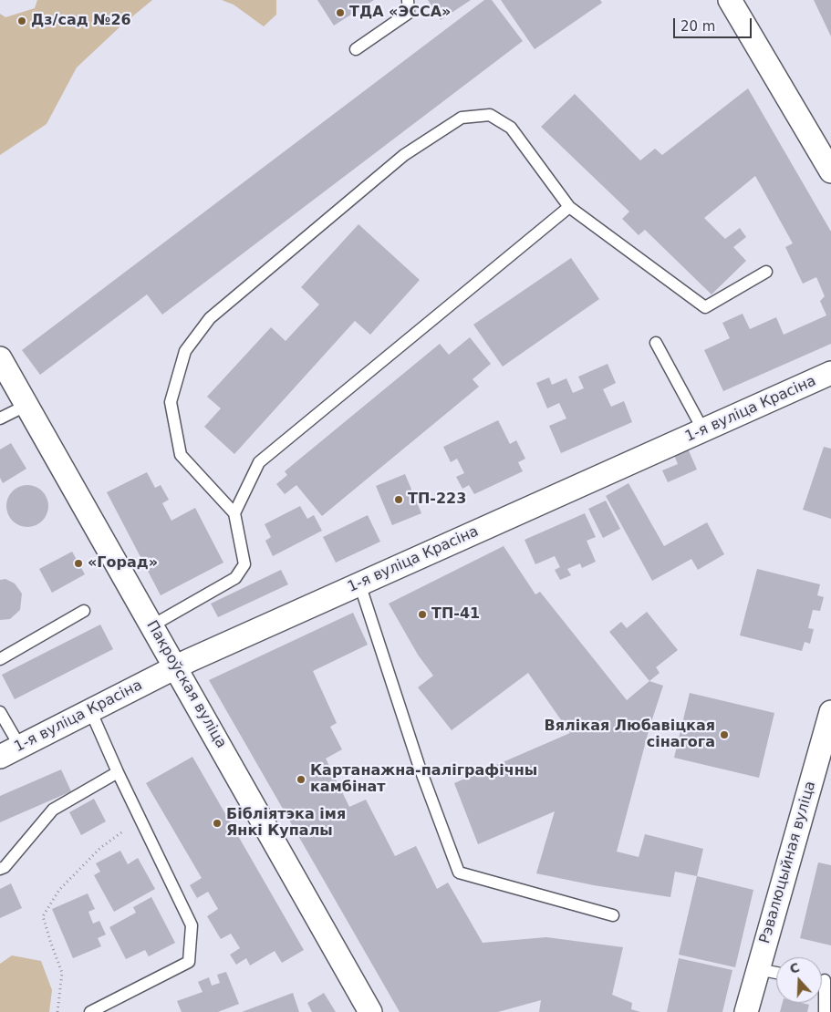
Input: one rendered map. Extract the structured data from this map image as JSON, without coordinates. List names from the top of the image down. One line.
{"streets":{"street":["1-я вуліца Красіна","Пакроўская вуліца","Рэвалюцыйная вуліца"]},"crossings":[["1-я вуліца Красіна","Пакроўская вуліца"]],"places":["ТДА «ЭССА»","Дз/сад №26","ТП-223","«Горад»","ТП-41","Вялікая Любавіцкая сінагога","Картанажна-паліграфічны камбінат","Бібліятэка імя Янкі Купалы"],"scale_bar":"20 m","north":"top"}
